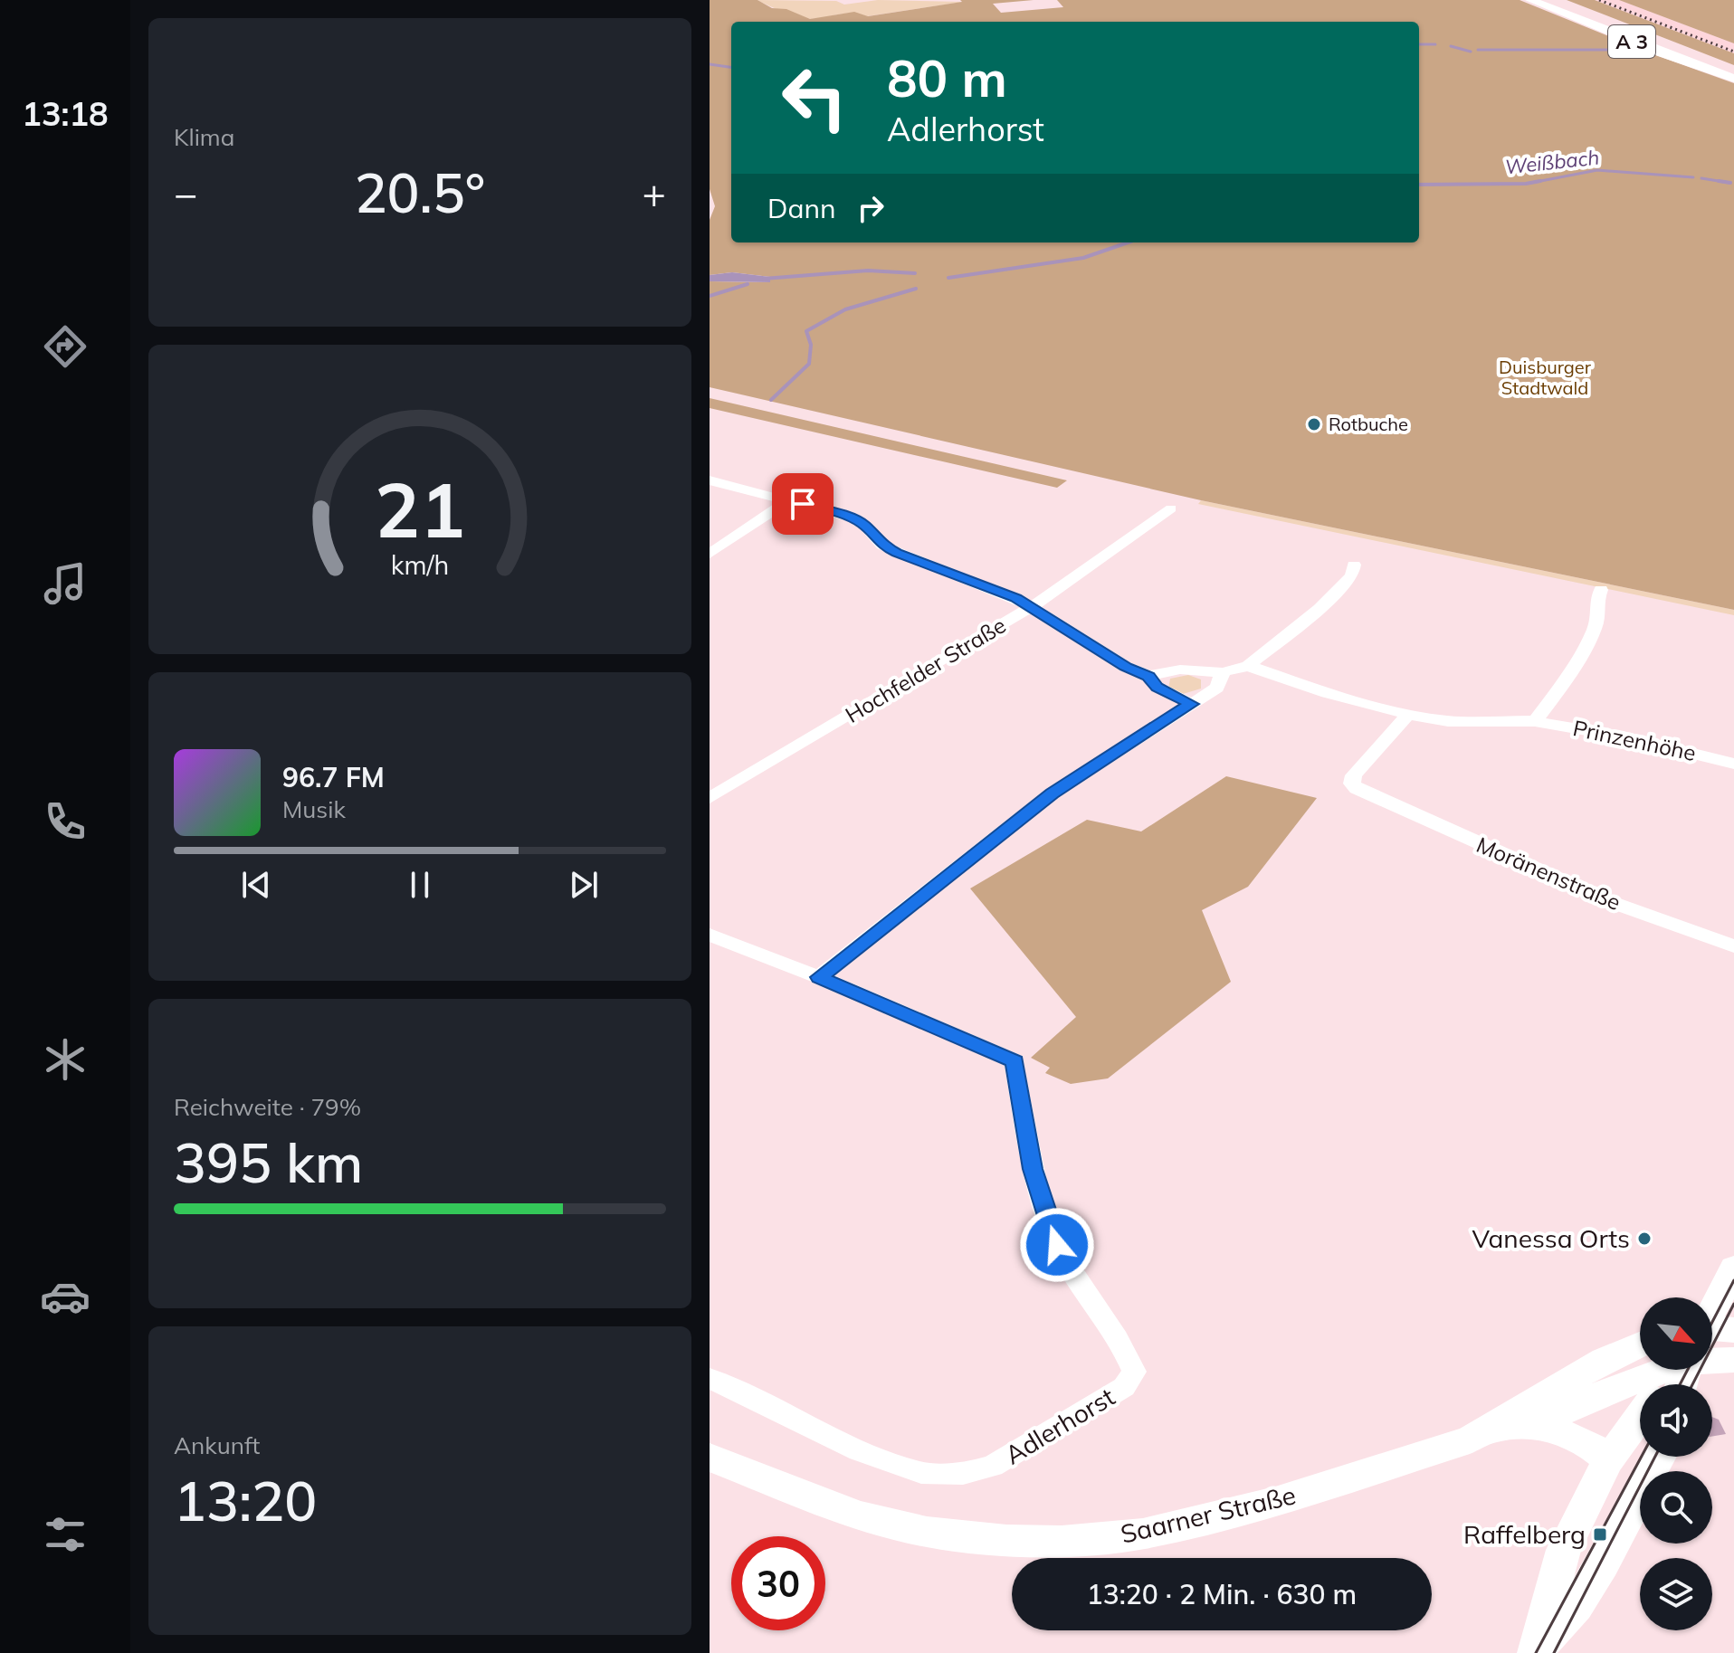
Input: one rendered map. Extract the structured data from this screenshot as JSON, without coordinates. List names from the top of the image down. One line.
{"streets":{"highway":["A 3"],"main road":["Saarner Straße"],"street":["Hochfelder Straße","Prinzenhöhe","Moränenstraße","Adlerhorst"]},"crossings":[["Prinzenhöhe","Moränenstraße"]],"water":["Weißbach"],"parks":["Duisburger Stadtwald"],"places":{"other":["Rotbuche","Vanessa Orts"],"transit":["Raffelberg"]},"north":"bottom right","page":{"tabs":"13:18","tile":["Klima",["Reichweite · 79%","395 km"],["Ankunft","13:20"]],"turn":["80 m","Adlerhorst"],"heat":["−","20.5°","+"],"then":"Dann","song":["96.7 FM","Musik"],"limit":"30","trip":"13:20 · 2 Min. · 630 m","gauge":["21","km/h"]}}
